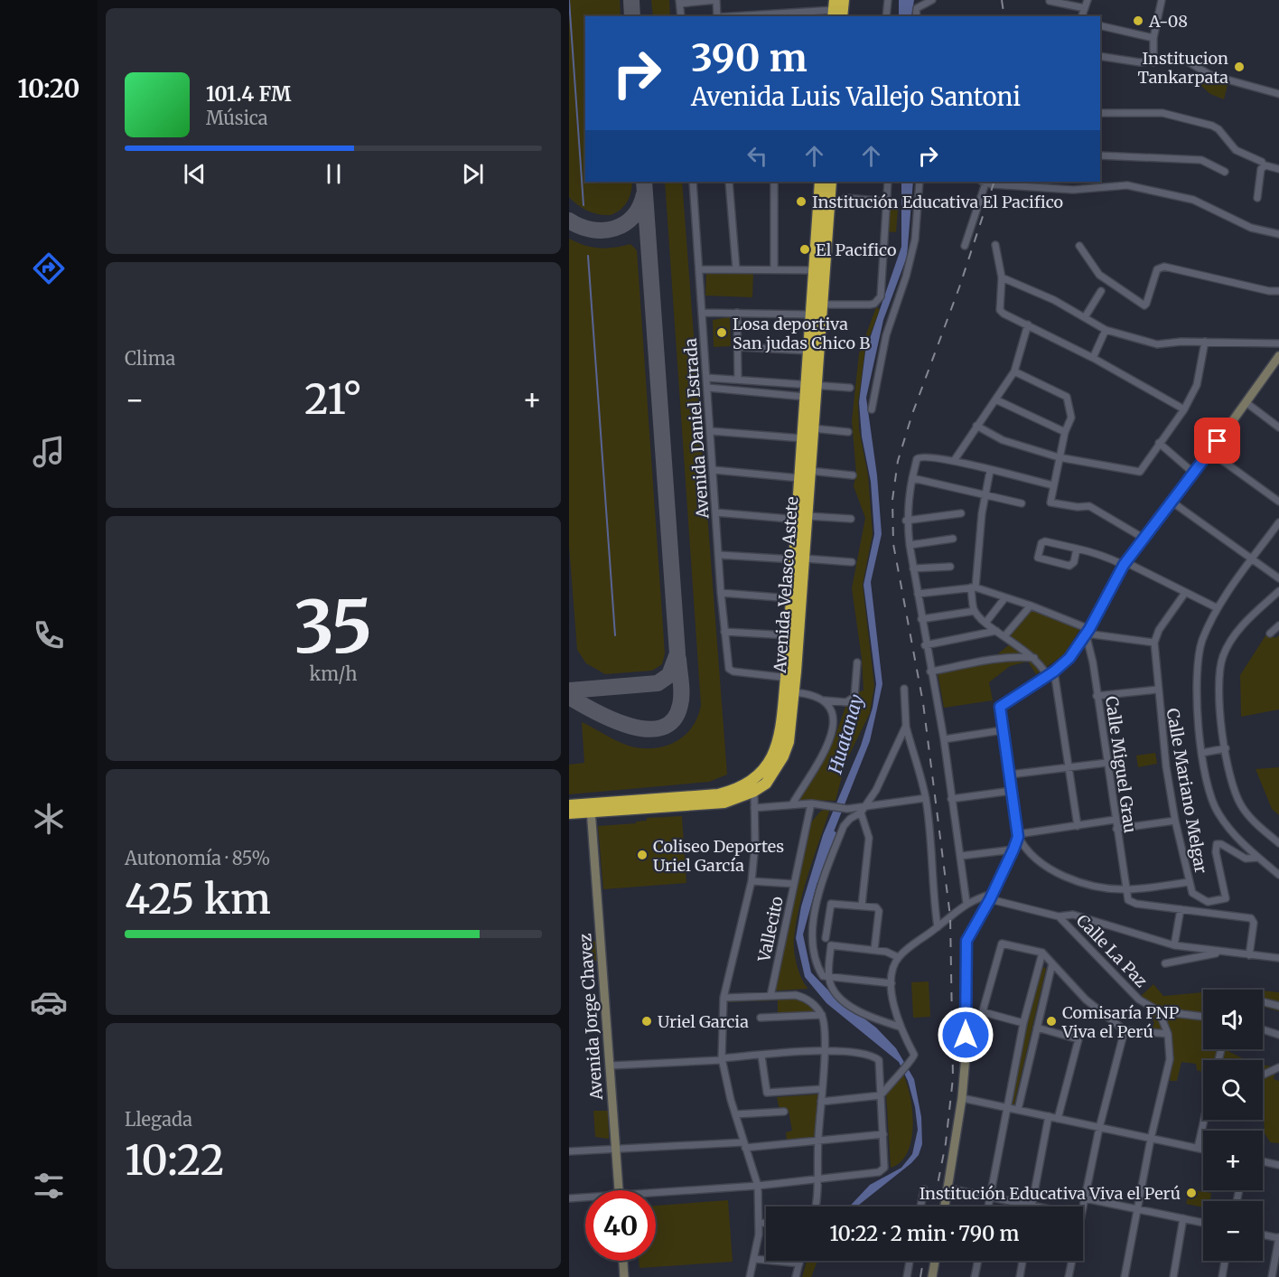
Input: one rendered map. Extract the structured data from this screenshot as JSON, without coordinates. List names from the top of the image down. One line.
{"streets":{"highway":["Avenida Velasco Astete"],"street":["Avenida Daniel Estrada","Calle Miguel Grau","Calle Mariano Melgar","Vallecito","Calle La Paz","Avenida Jorge Chavez"]},"crossings":[["Avenida Daniel Estrada","Avenida Velasco Astete"],["Avenida Velasco Astete","Avenida Jorge Chavez"]],"water":["Huatanay"],"places":["A-08","Institucion Tankarpata","Institución Educativa El Pacifico","El Pacifico","Losa deportiva San judas Chico B","Coliseo Deportes Uriel García","Uriel Garcia","Comisaría PNP Viva el Perú","Institución Educativa Viva el Perú"],"page":{"tabs":"10:20","turn":["390 m","Avenida Luis Vallejo Santoni"],"song":["101.4 FM","Música"],"tile":["Clima",["35","km/h"],["Autonomía · 85%","425 km"],["Llegada","10:22"]],"heat":["−","21°","+"],"map_buttons":["+","−"],"limit":"40","trip":"10:22 · 2 min · 790 m"}}
